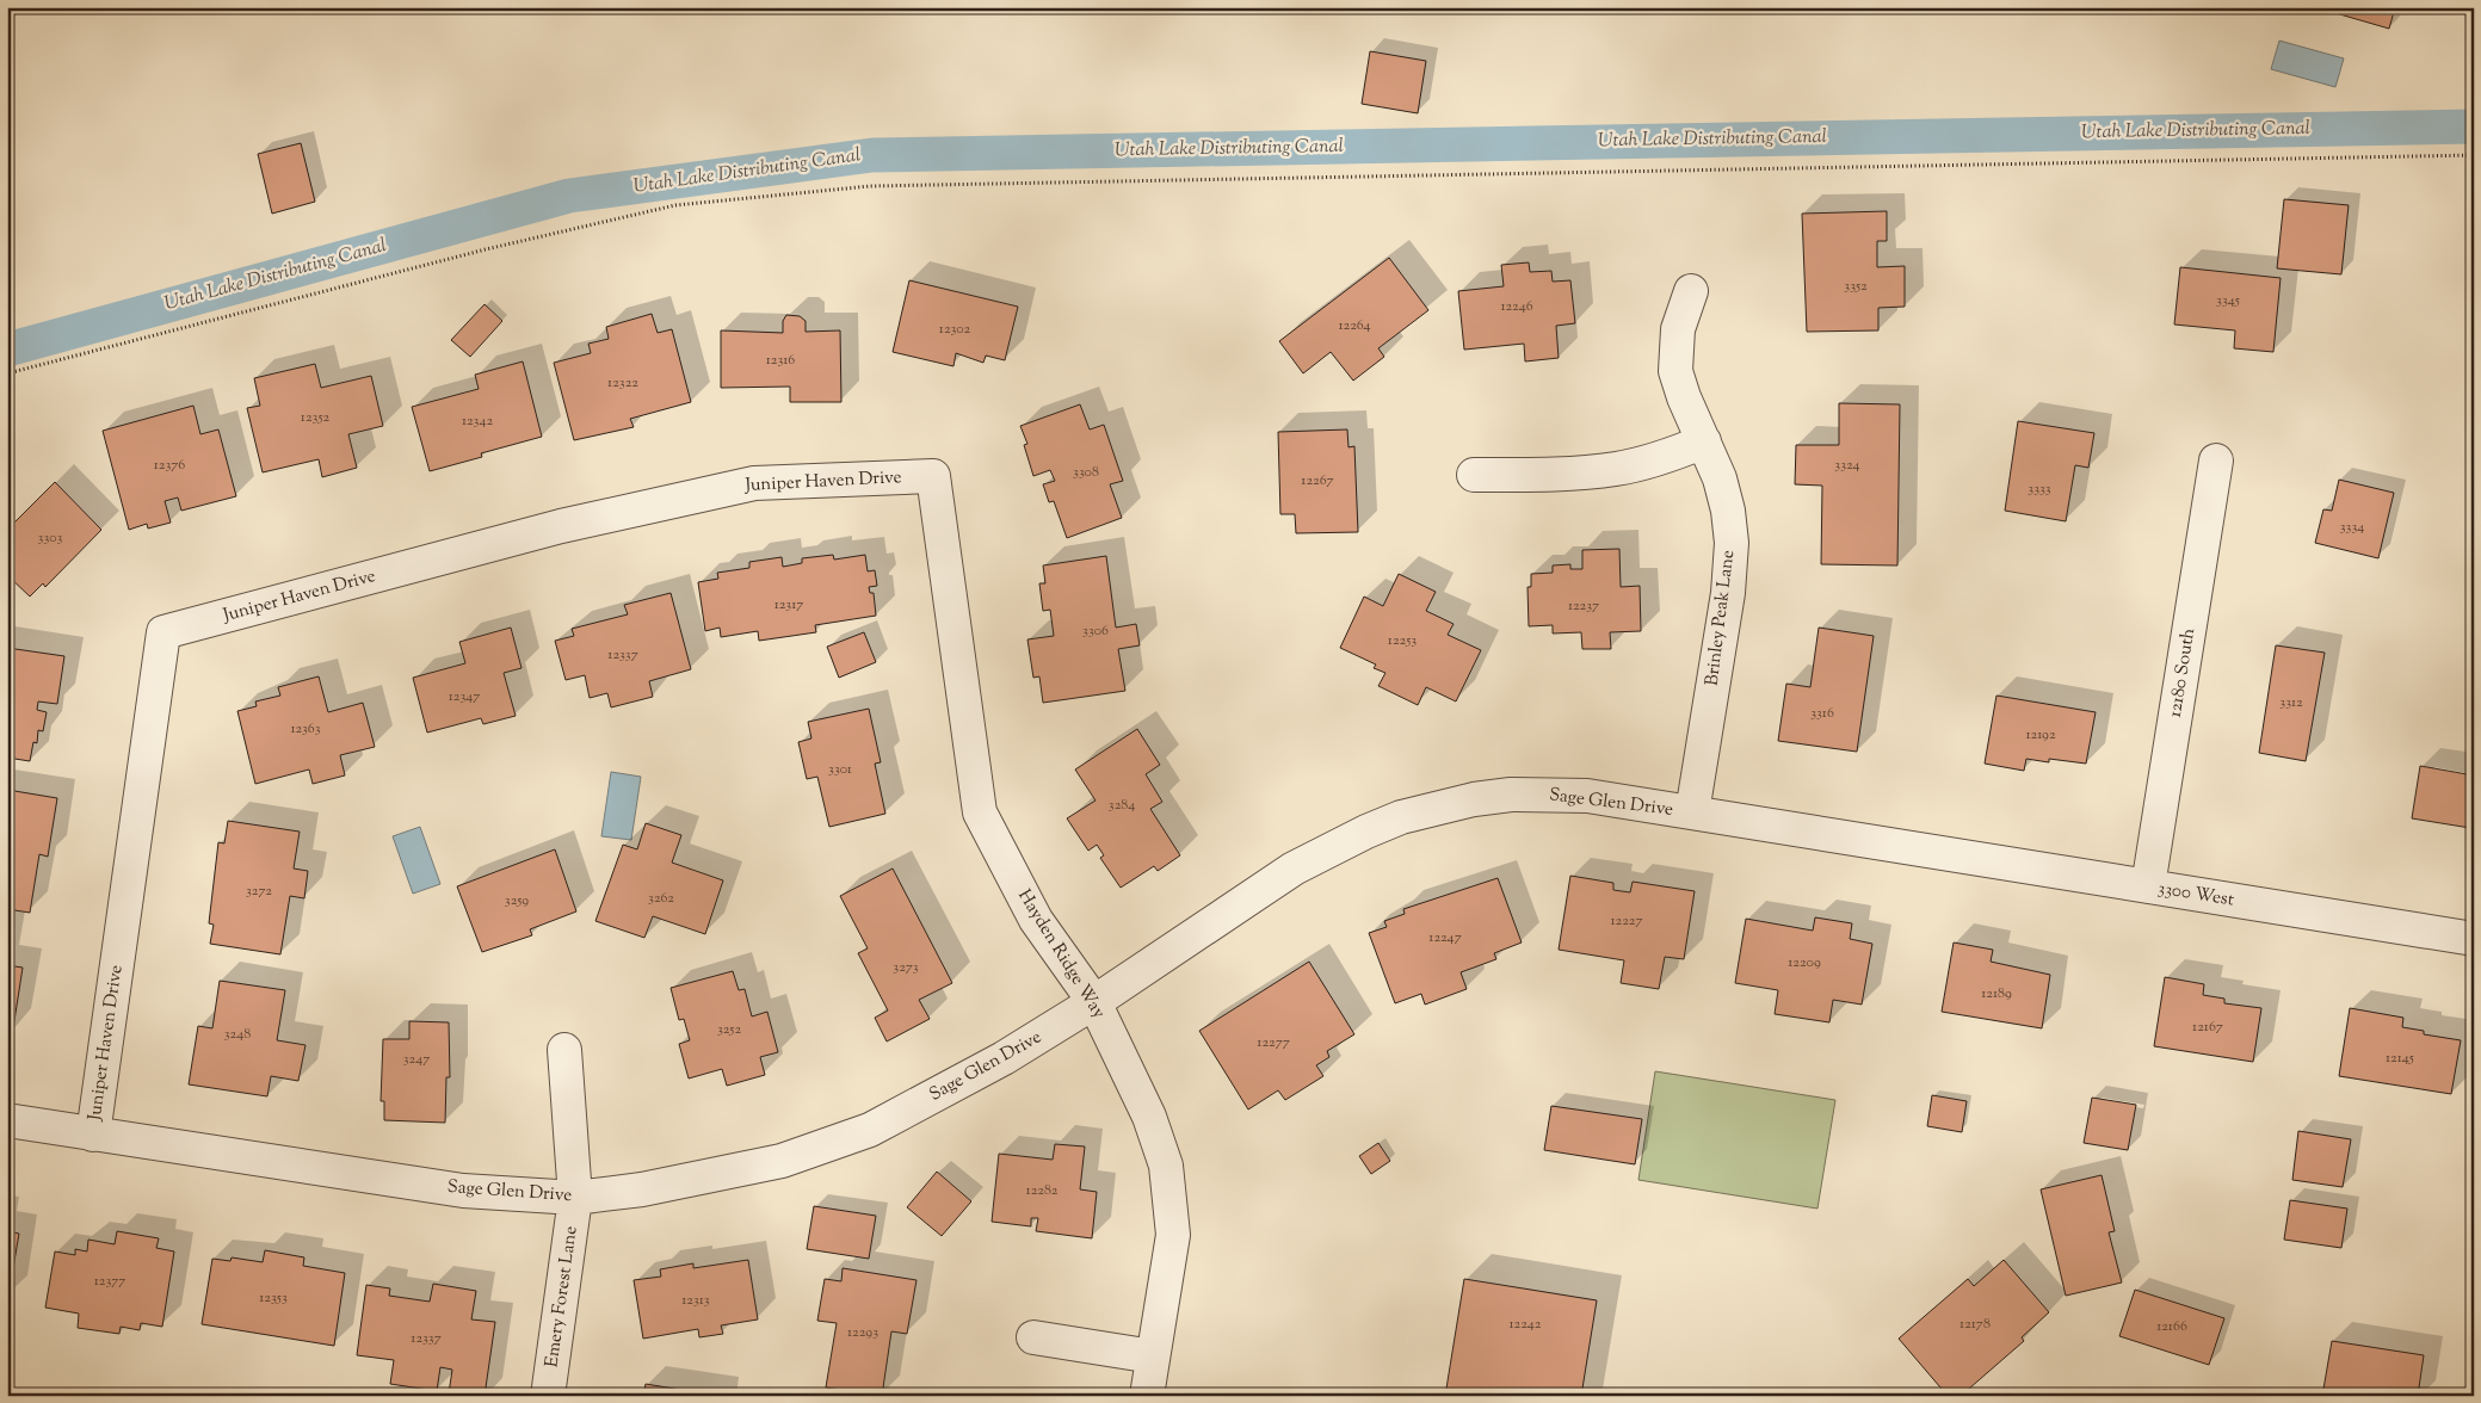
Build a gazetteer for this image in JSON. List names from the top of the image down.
{
  "streets": {
    "street": [
      "Juniper Haven Drive",
      "Brinley Peak Lane",
      "12180 South",
      "Sage Glen Drive",
      "3300 West",
      "Hayden Ridge Way",
      "Emery Forest Lane"
    ]
  },
  "crossings": [
    ["Juniper Haven Drive", "Sage Glen Drive"],
    ["Juniper Haven Drive", "Hayden Ridge Way"],
    ["Brinley Peak Lane", "Sage Glen Drive"],
    ["12180 South", "3300 West"],
    ["Sage Glen Drive", "3300 West"],
    ["Sage Glen Drive", "Hayden Ridge Way"],
    ["Sage Glen Drive", "Emery Forest Lane"]
  ],
  "water": ["Utah Lake Distributing Canal"],
  "house_numbers": [
    "3352",
    "3345",
    "12246",
    "12264",
    "12302",
    "12316",
    "12322",
    "12352",
    "12342",
    "12376",
    "3324",
    "3308",
    "12267",
    "3333",
    "3334",
    "3303",
    "12317",
    "12237",
    "3306",
    "12253",
    "12337",
    "12347",
    "3312",
    "3316",
    "12363",
    "12192",
    "3301",
    "3284",
    "3272",
    "3262",
    "3259",
    "12227",
    "12247",
    "12209",
    "3273",
    "12189",
    "12167",
    "3252",
    "3248",
    "12277",
    "12145",
    "3247",
    "12282",
    "12377",
    "12353",
    "12313",
    "12242",
    "12178",
    "12166",
    "12293",
    "12337"
  ]
}
